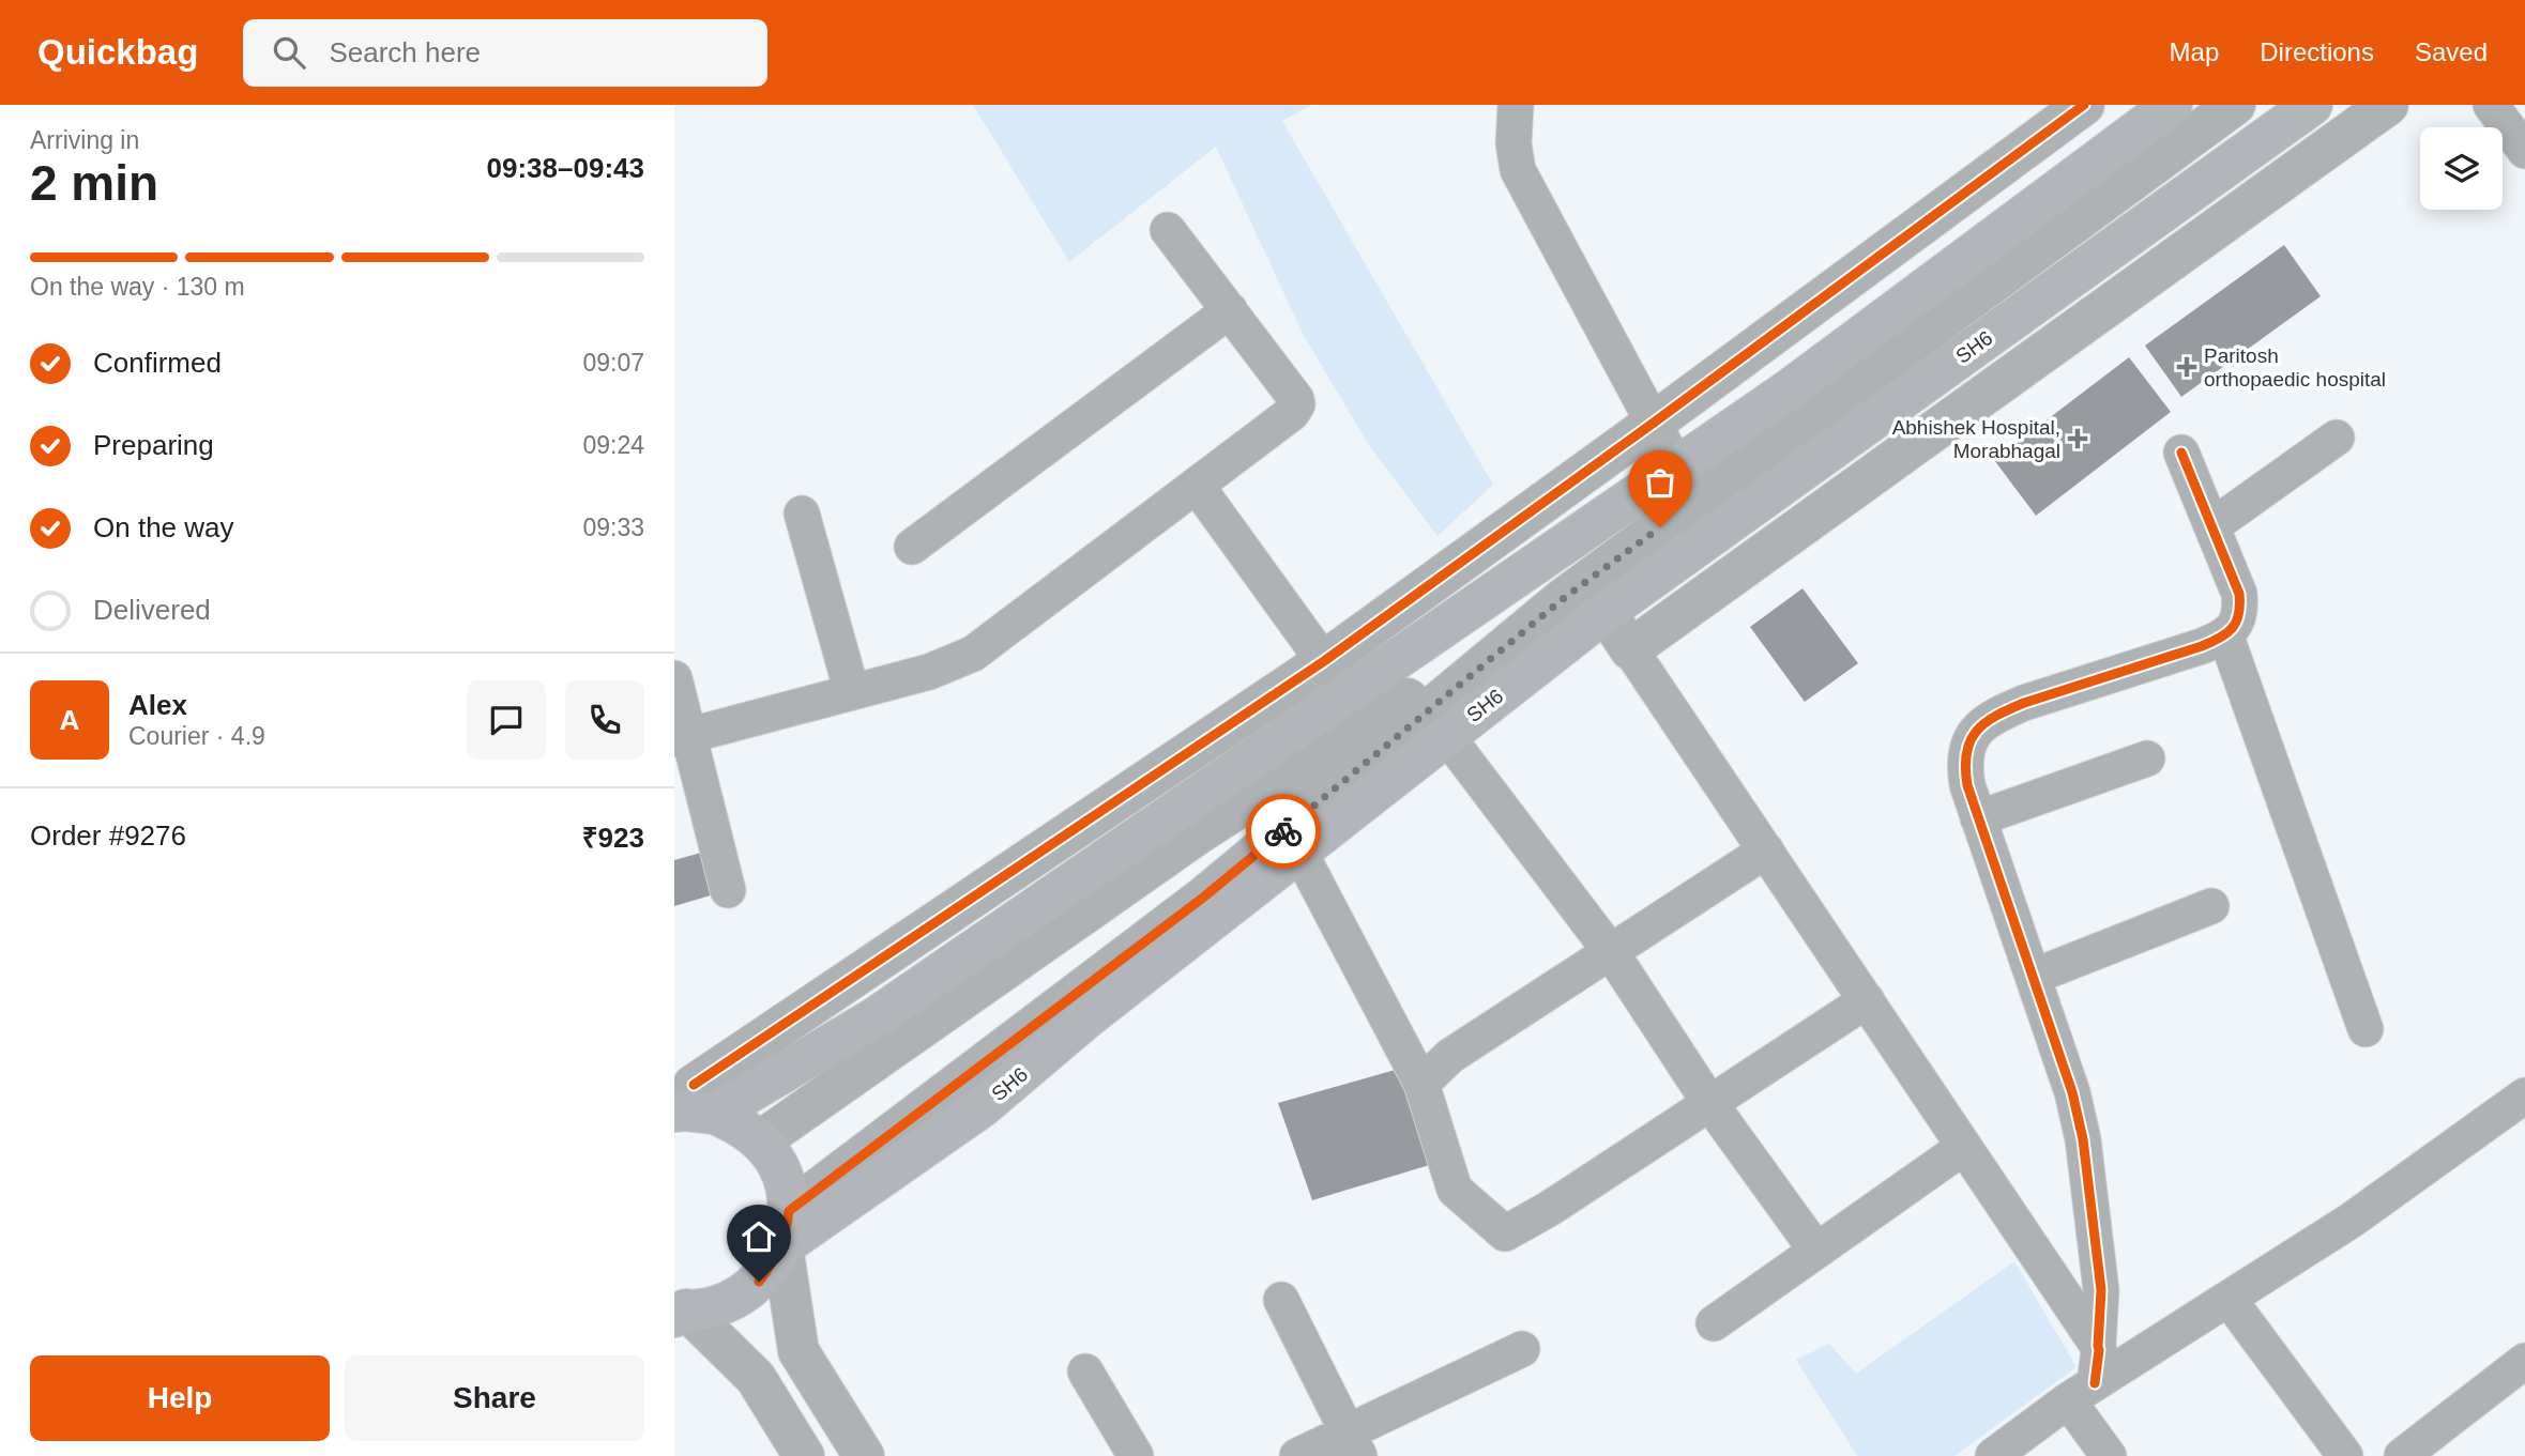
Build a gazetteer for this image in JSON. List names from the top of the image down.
{
  "streets": {
    "main road": ["SH6"]
  },
  "places": {
    "health": ["Paritosh orthopaedic hospital", "Abhishek Hospital, Morabhagal"]
  },
  "page": {
    "header": "Quickbag",
    "search": "Search here",
    "nav": ["Map", "Directions", "Saved"],
    "heading": ["2 min", "Arriving in", "09:38–09:43"],
    "panel": [
      "Alex",
      "Courier · 4.9",
      "Order #9276",
      "₹923"
    ],
    "bar": "On the way · 130 m",
    "list": [
      ["Confirmed", "09:07"],
      ["Preparing", "09:24"],
      ["On the way", "09:33"],
      "Delivered"
    ],
    "round": "A",
    "buttons": ["Help", "Share"]
  }
}
